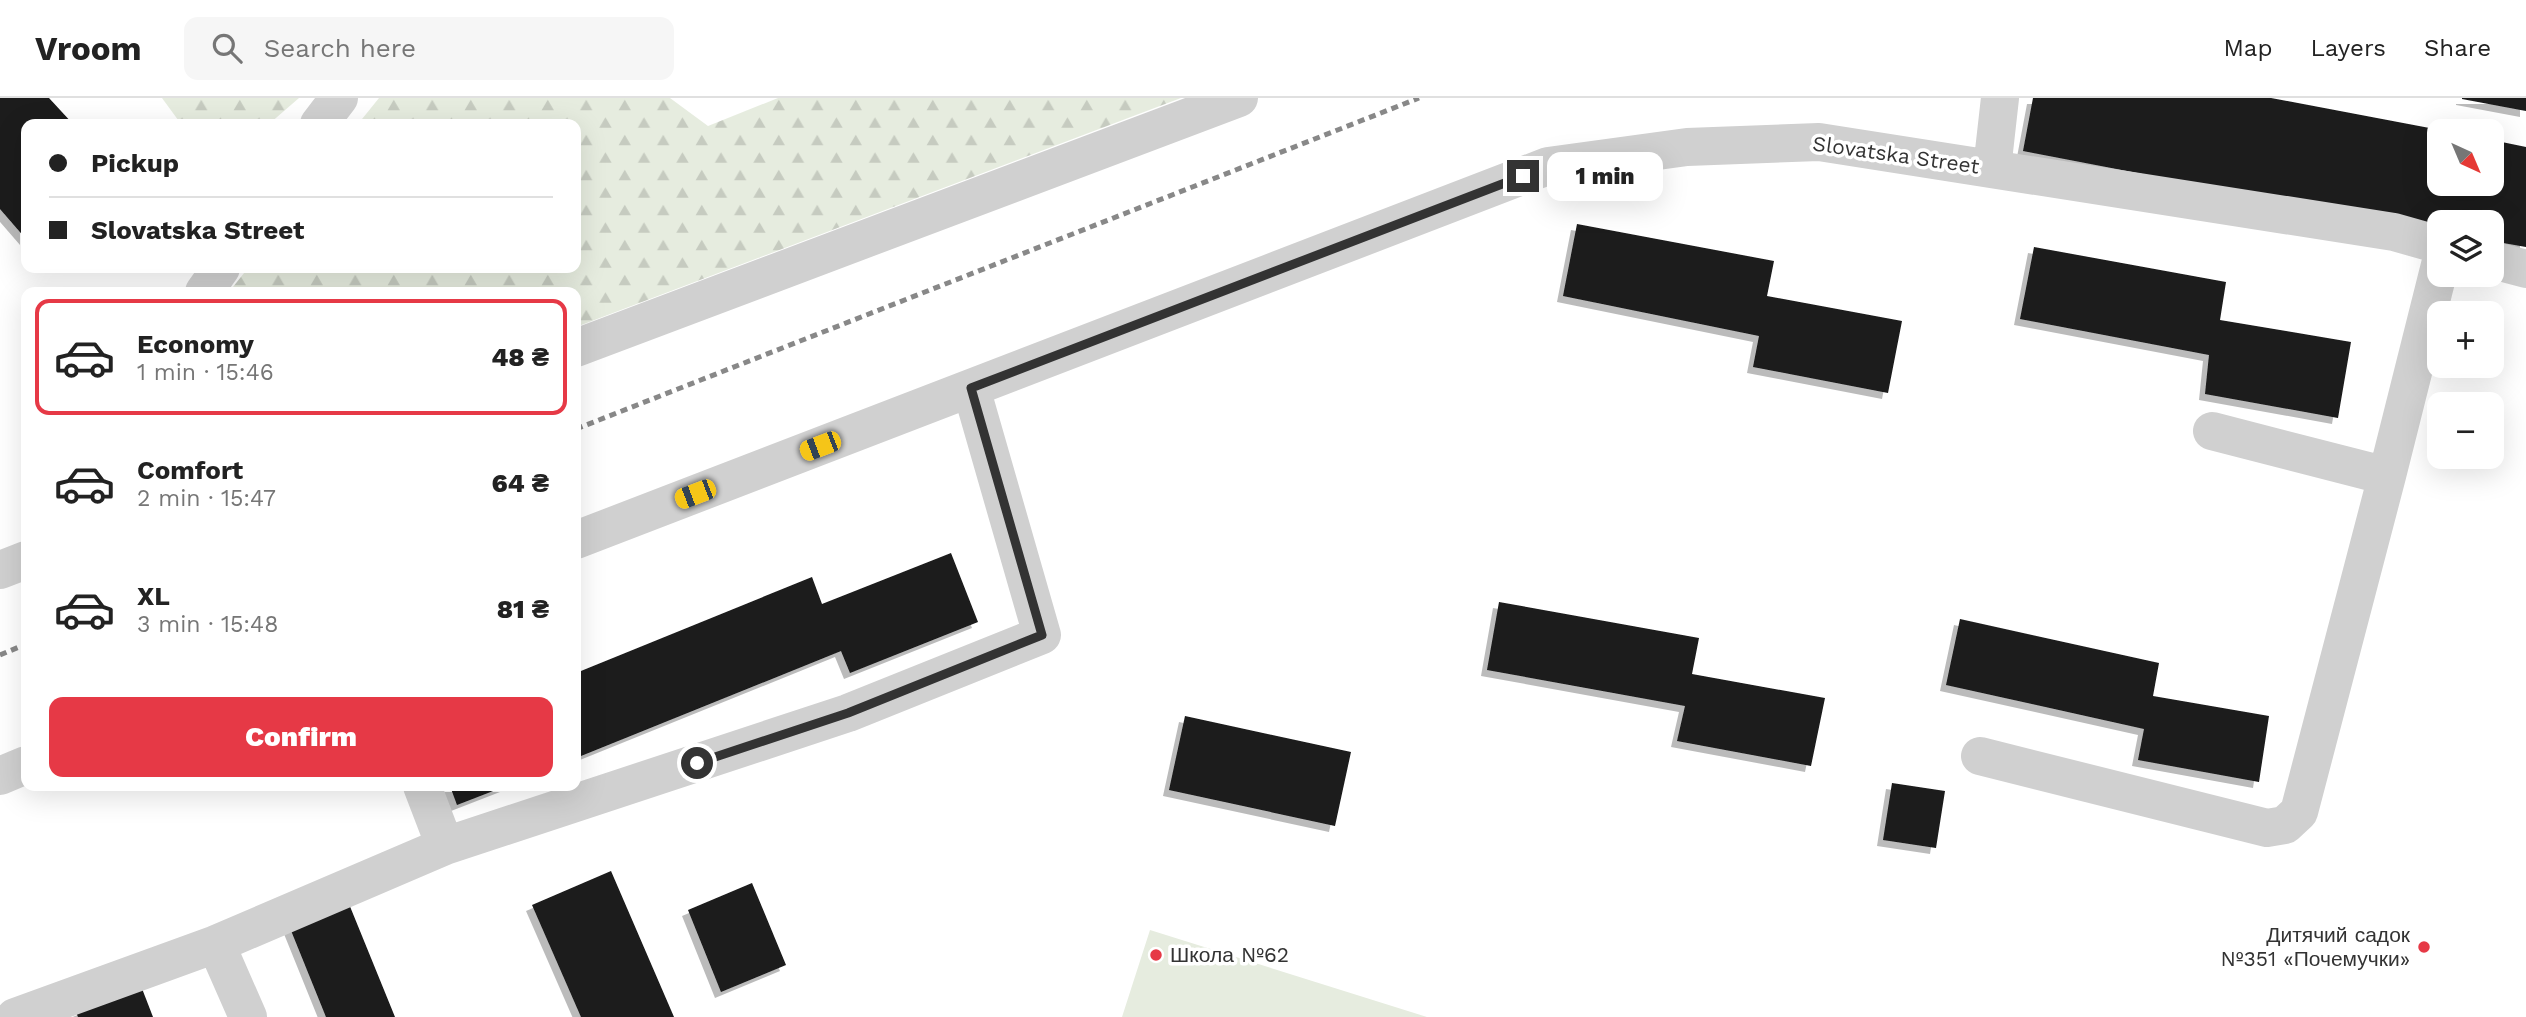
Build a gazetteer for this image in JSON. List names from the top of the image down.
{
  "streets": {
    "street": ["Slovatska Street"]
  },
  "places": ["Дитячий садок №351 «Почемучки»", "Школа №62"],
  "north": "bottom right",
  "page": {
    "header": "Vroom",
    "search": "Search here",
    "nav": ["Map", "Layers", "Share"],
    "map_buttons": ["+", "−"],
    "banner": ["Pickup", "Slovatska Street"],
    "bubble": "1 min",
    "list": [
      {
        "name": "Economy",
        "note": "1 min · 15:46",
        "value": "48 ₴"
      },
      {
        "name": "Comfort",
        "note": "2 min · 15:47",
        "value": "64 ₴"
      },
      {
        "name": "XL",
        "note": "3 min · 15:48",
        "value": "81 ₴"
      }
    ],
    "buttons": "Confirm"
  }
}
